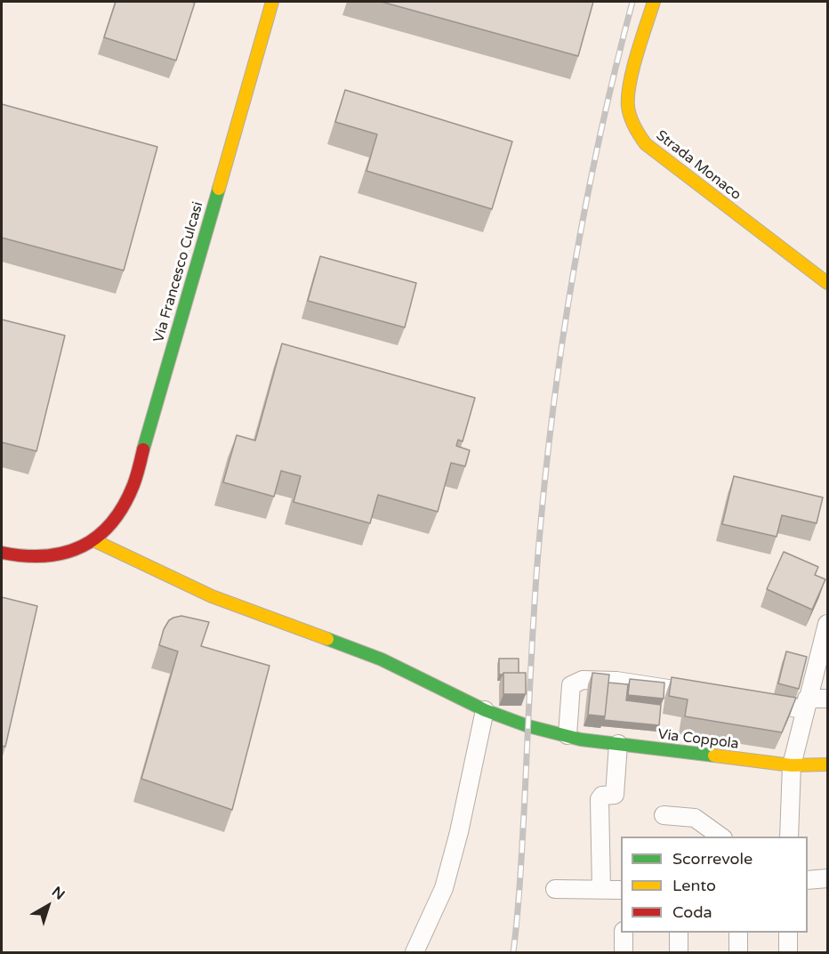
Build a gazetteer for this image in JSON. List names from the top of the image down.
{
  "streets": {
    "street": ["Strada Monaco", "Via Francesco Culcasi", "Via Coppola"]
  },
  "crossings": [
    ["Via Francesco Culcasi", "Via Coppola"]
  ],
  "legend": ["Scorrevole", "Lento", "Coda"],
  "north": "top right"
}
